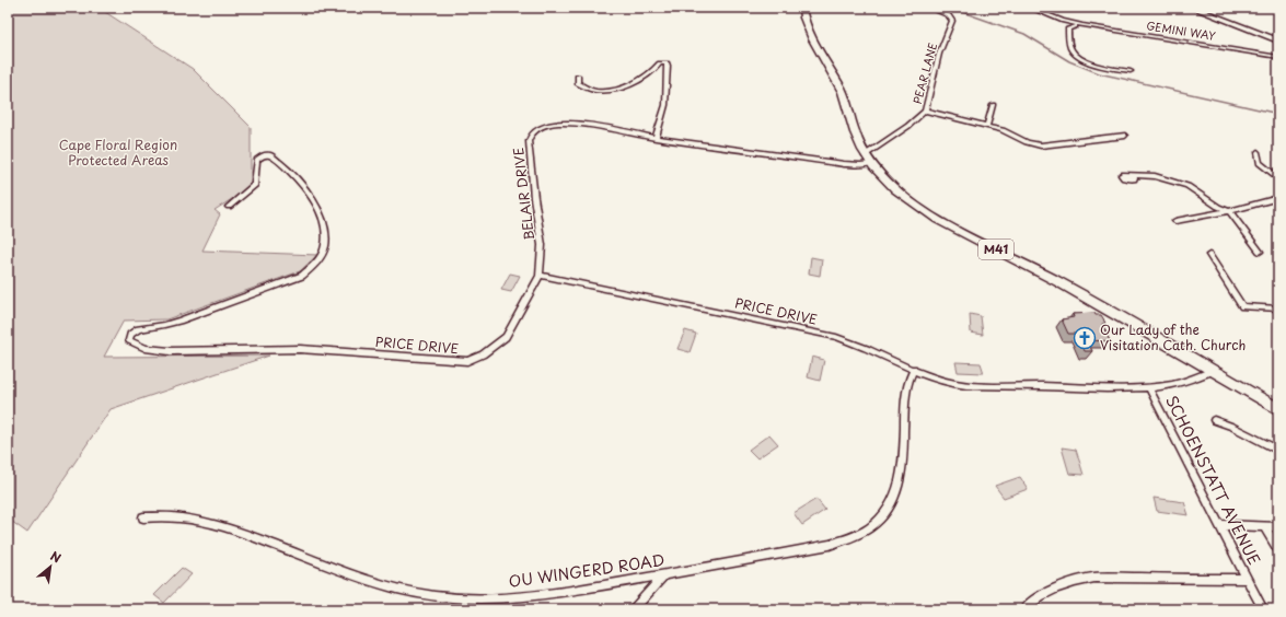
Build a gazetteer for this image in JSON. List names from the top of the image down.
{
  "streets": {
    "main road": ["M41"],
    "street": [
      "GEMINI WAY",
      "PEAR LANE",
      "BELAIR DRIVE",
      "PRICE DRIVE",
      "SCHOENSTATT AVENUE",
      "OU WINGERD ROAD"
    ]
  },
  "crossings": [
    ["PEAR LANE", "BELAIR DRIVE"],
    ["PEAR LANE", "M41"],
    ["BELAIR DRIVE", "M41"],
    ["BELAIR DRIVE", "PRICE DRIVE"],
    ["M41", "PRICE DRIVE"],
    ["PRICE DRIVE", "SCHOENSTATT AVENUE"],
    ["PRICE DRIVE", "OU WINGERD ROAD"]
  ],
  "parks": ["Cape Floral Region Protected Areas"],
  "places": {
    "church": ["Our Lady of the Visitation Cath. Church"]
  },
  "north": "top right"
}
